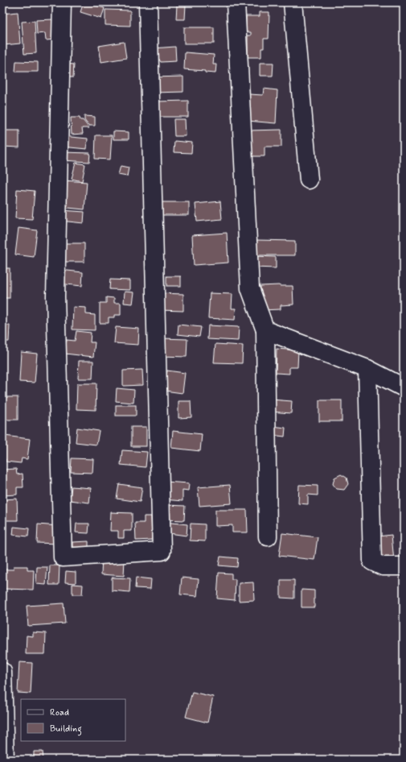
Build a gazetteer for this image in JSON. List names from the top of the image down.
{
  "legend": ["Road", "Building"]
}
